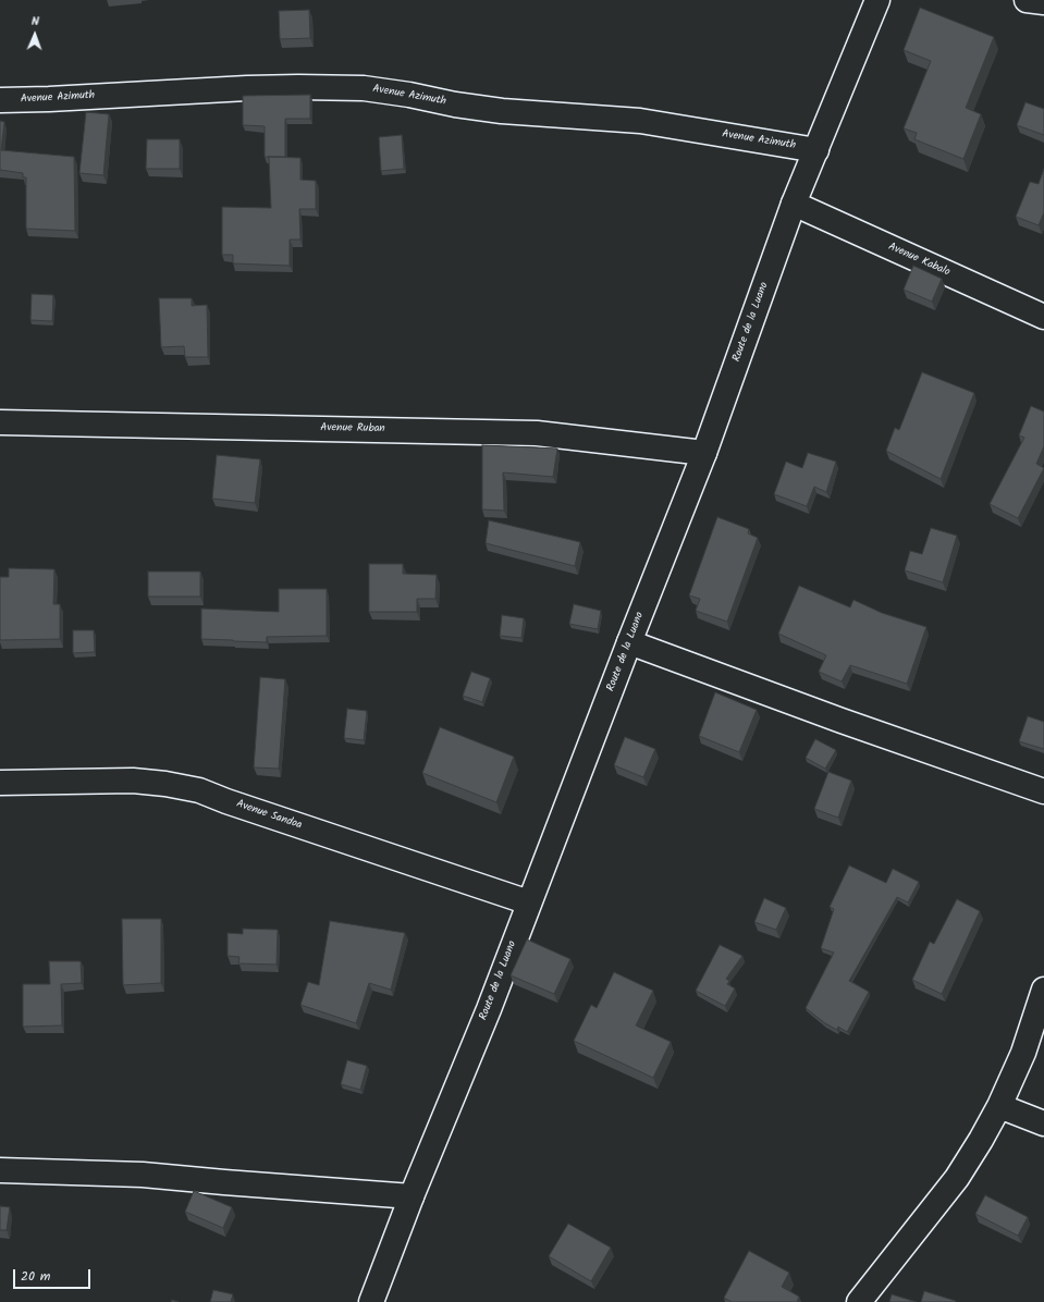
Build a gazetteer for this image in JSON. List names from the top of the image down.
{
  "streets": {
    "street": [
      "Avenue Azimuth",
      "Avenue Kabalo",
      "Route de la Luano",
      "Avenue Ruban",
      "Avenue Sandoa"
    ]
  },
  "crossings": [
    ["Avenue Azimuth", "Route de la Luano"],
    ["Avenue Kabalo", "Route de la Luano"],
    ["Route de la Luano", "Avenue Ruban"],
    ["Route de la Luano", "Avenue Sandoa"]
  ],
  "scale_bar": "20 m",
  "north": "top"
}
